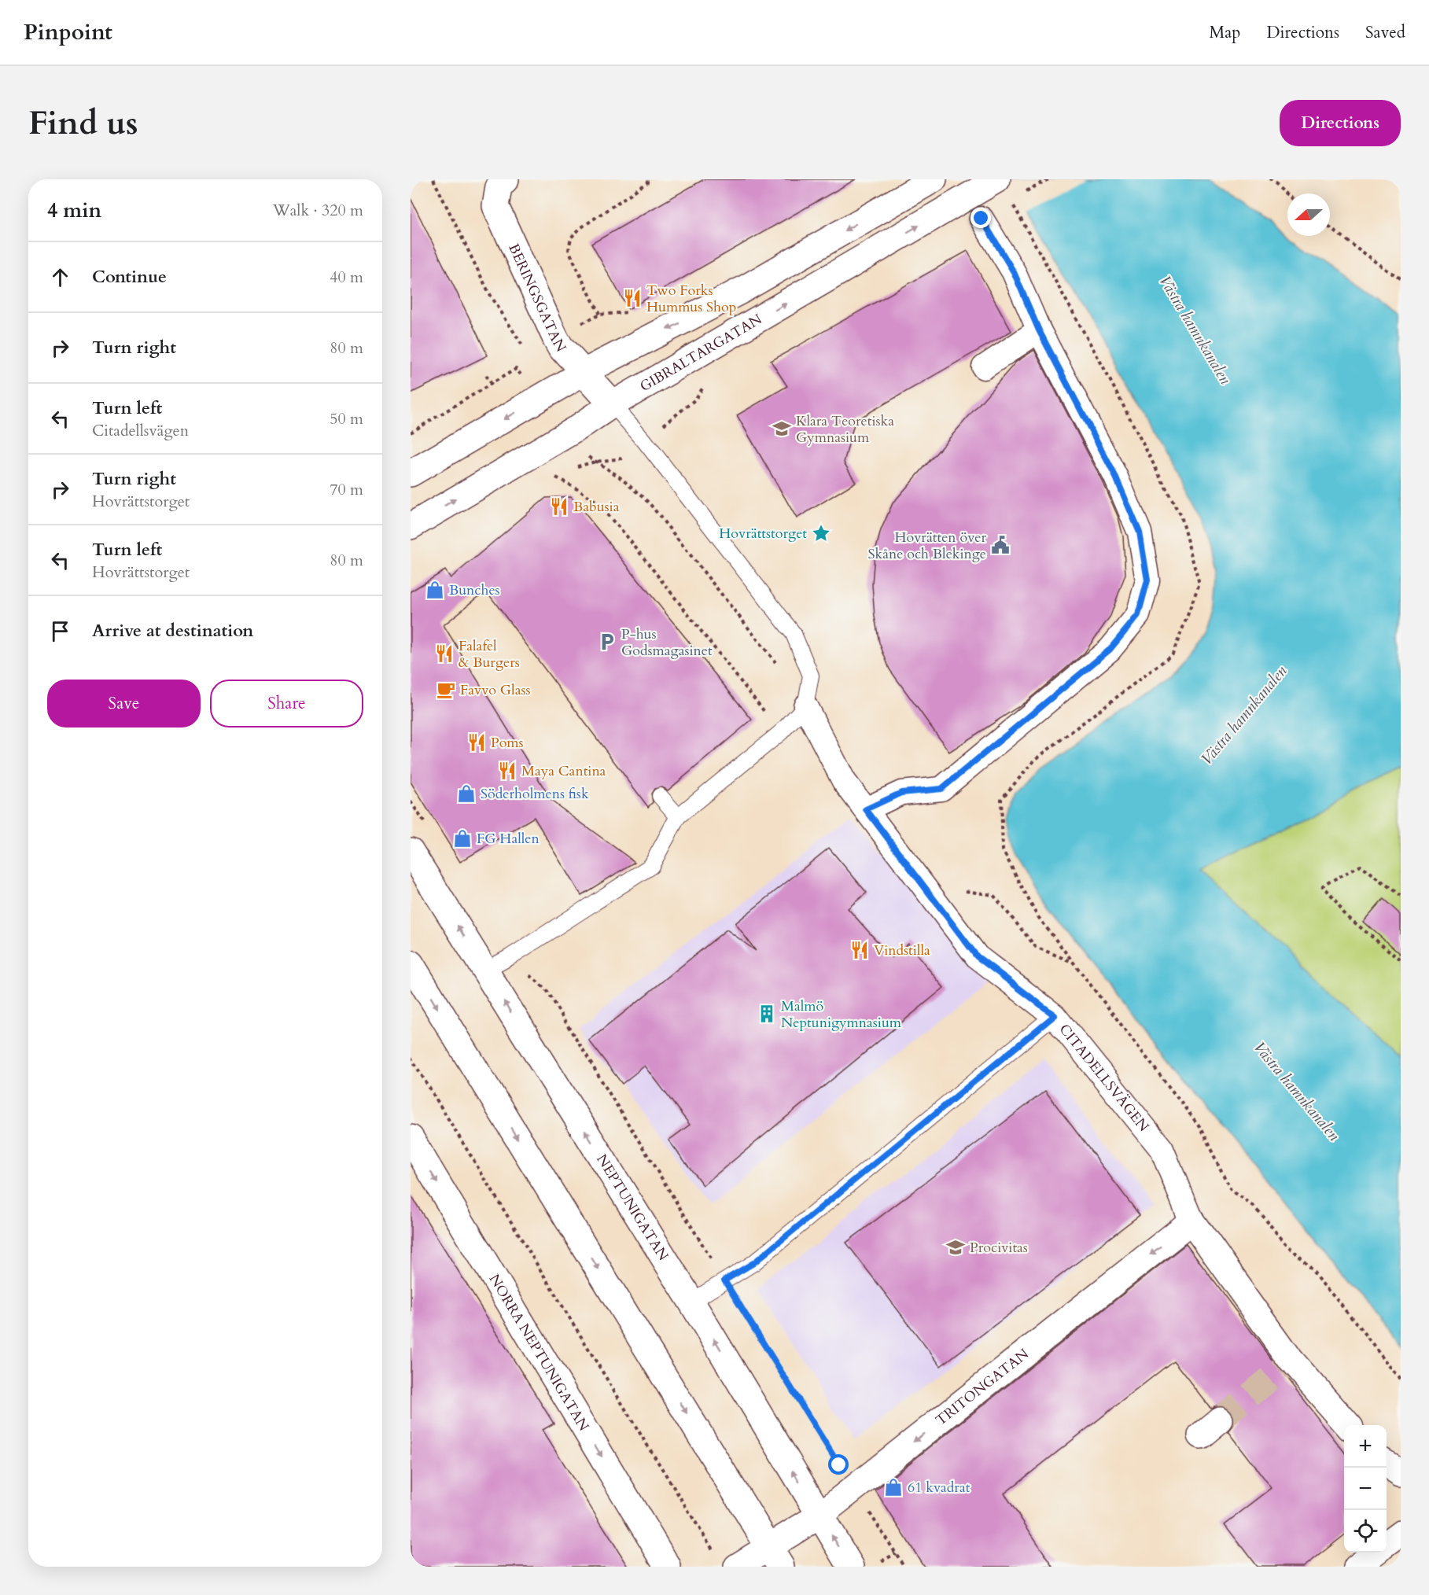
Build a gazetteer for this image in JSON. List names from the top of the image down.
{
  "streets": {
    "street": [
      "BERINGSGATAN",
      "GIBRALTARGATAN",
      "CITADELLSVÄGEN",
      "NEPTUNIGATAN",
      "NORRA NEPTUNIGATAN",
      "TRITONGATAN"
    ]
  },
  "crossings": [
    ["BERINGSGATAN", "GIBRALTARGATAN"],
    ["CITADELLSVÄGEN", "TRITONGATAN"],
    ["NEPTUNIGATAN", "TRITONGATAN"]
  ],
  "one_way": ["TRITONGATAN"],
  "water": ["Västra hamnkanalen"],
  "places": {
    "restaurant": [
      "Two Forks Hummus Shop",
      "Babusia",
      "Falafel & Burgers",
      "Poms",
      "Maya Cantina",
      "Vindstilla"
    ],
    "school or university": ["Klara Teoretiska Gymnasium", "Procivitas"],
    "place": ["Hovrättstorget"],
    "public building": ["Hovrätten över Skåne och Blekinge"],
    "shop": [
      "Bunches",
      "Söderholmens fisk",
      "FG Hallen",
      "61 kvadrat"
    ],
    "parking": ["P-hus Godsmagasinet"],
    "cafe": ["Favvo Glass"],
    "building": ["Malmö Neptunigymnasium"]
  },
  "north": "left",
  "page": {
    "header": "Pinpoint",
    "nav": ["Map", "Directions", "Saved"],
    "buttons": [
      "Directions",
      ["Save", "Share"]
    ],
    "title": "Find us",
    "heading": ["4 min", "Walk · 320 m"],
    "list": [
      ["Continue", "40 m"],
      ["Turn right", "80 m"],
      ["Turn left", "Citadellsvägen", "50 m"],
      ["Turn right", "Hovrättstorget", "70 m"],
      ["Turn left", "Hovrättstorget", "80 m"],
      "Arrive at destination"
    ],
    "map_buttons": ["+", "−"]
  }
}
